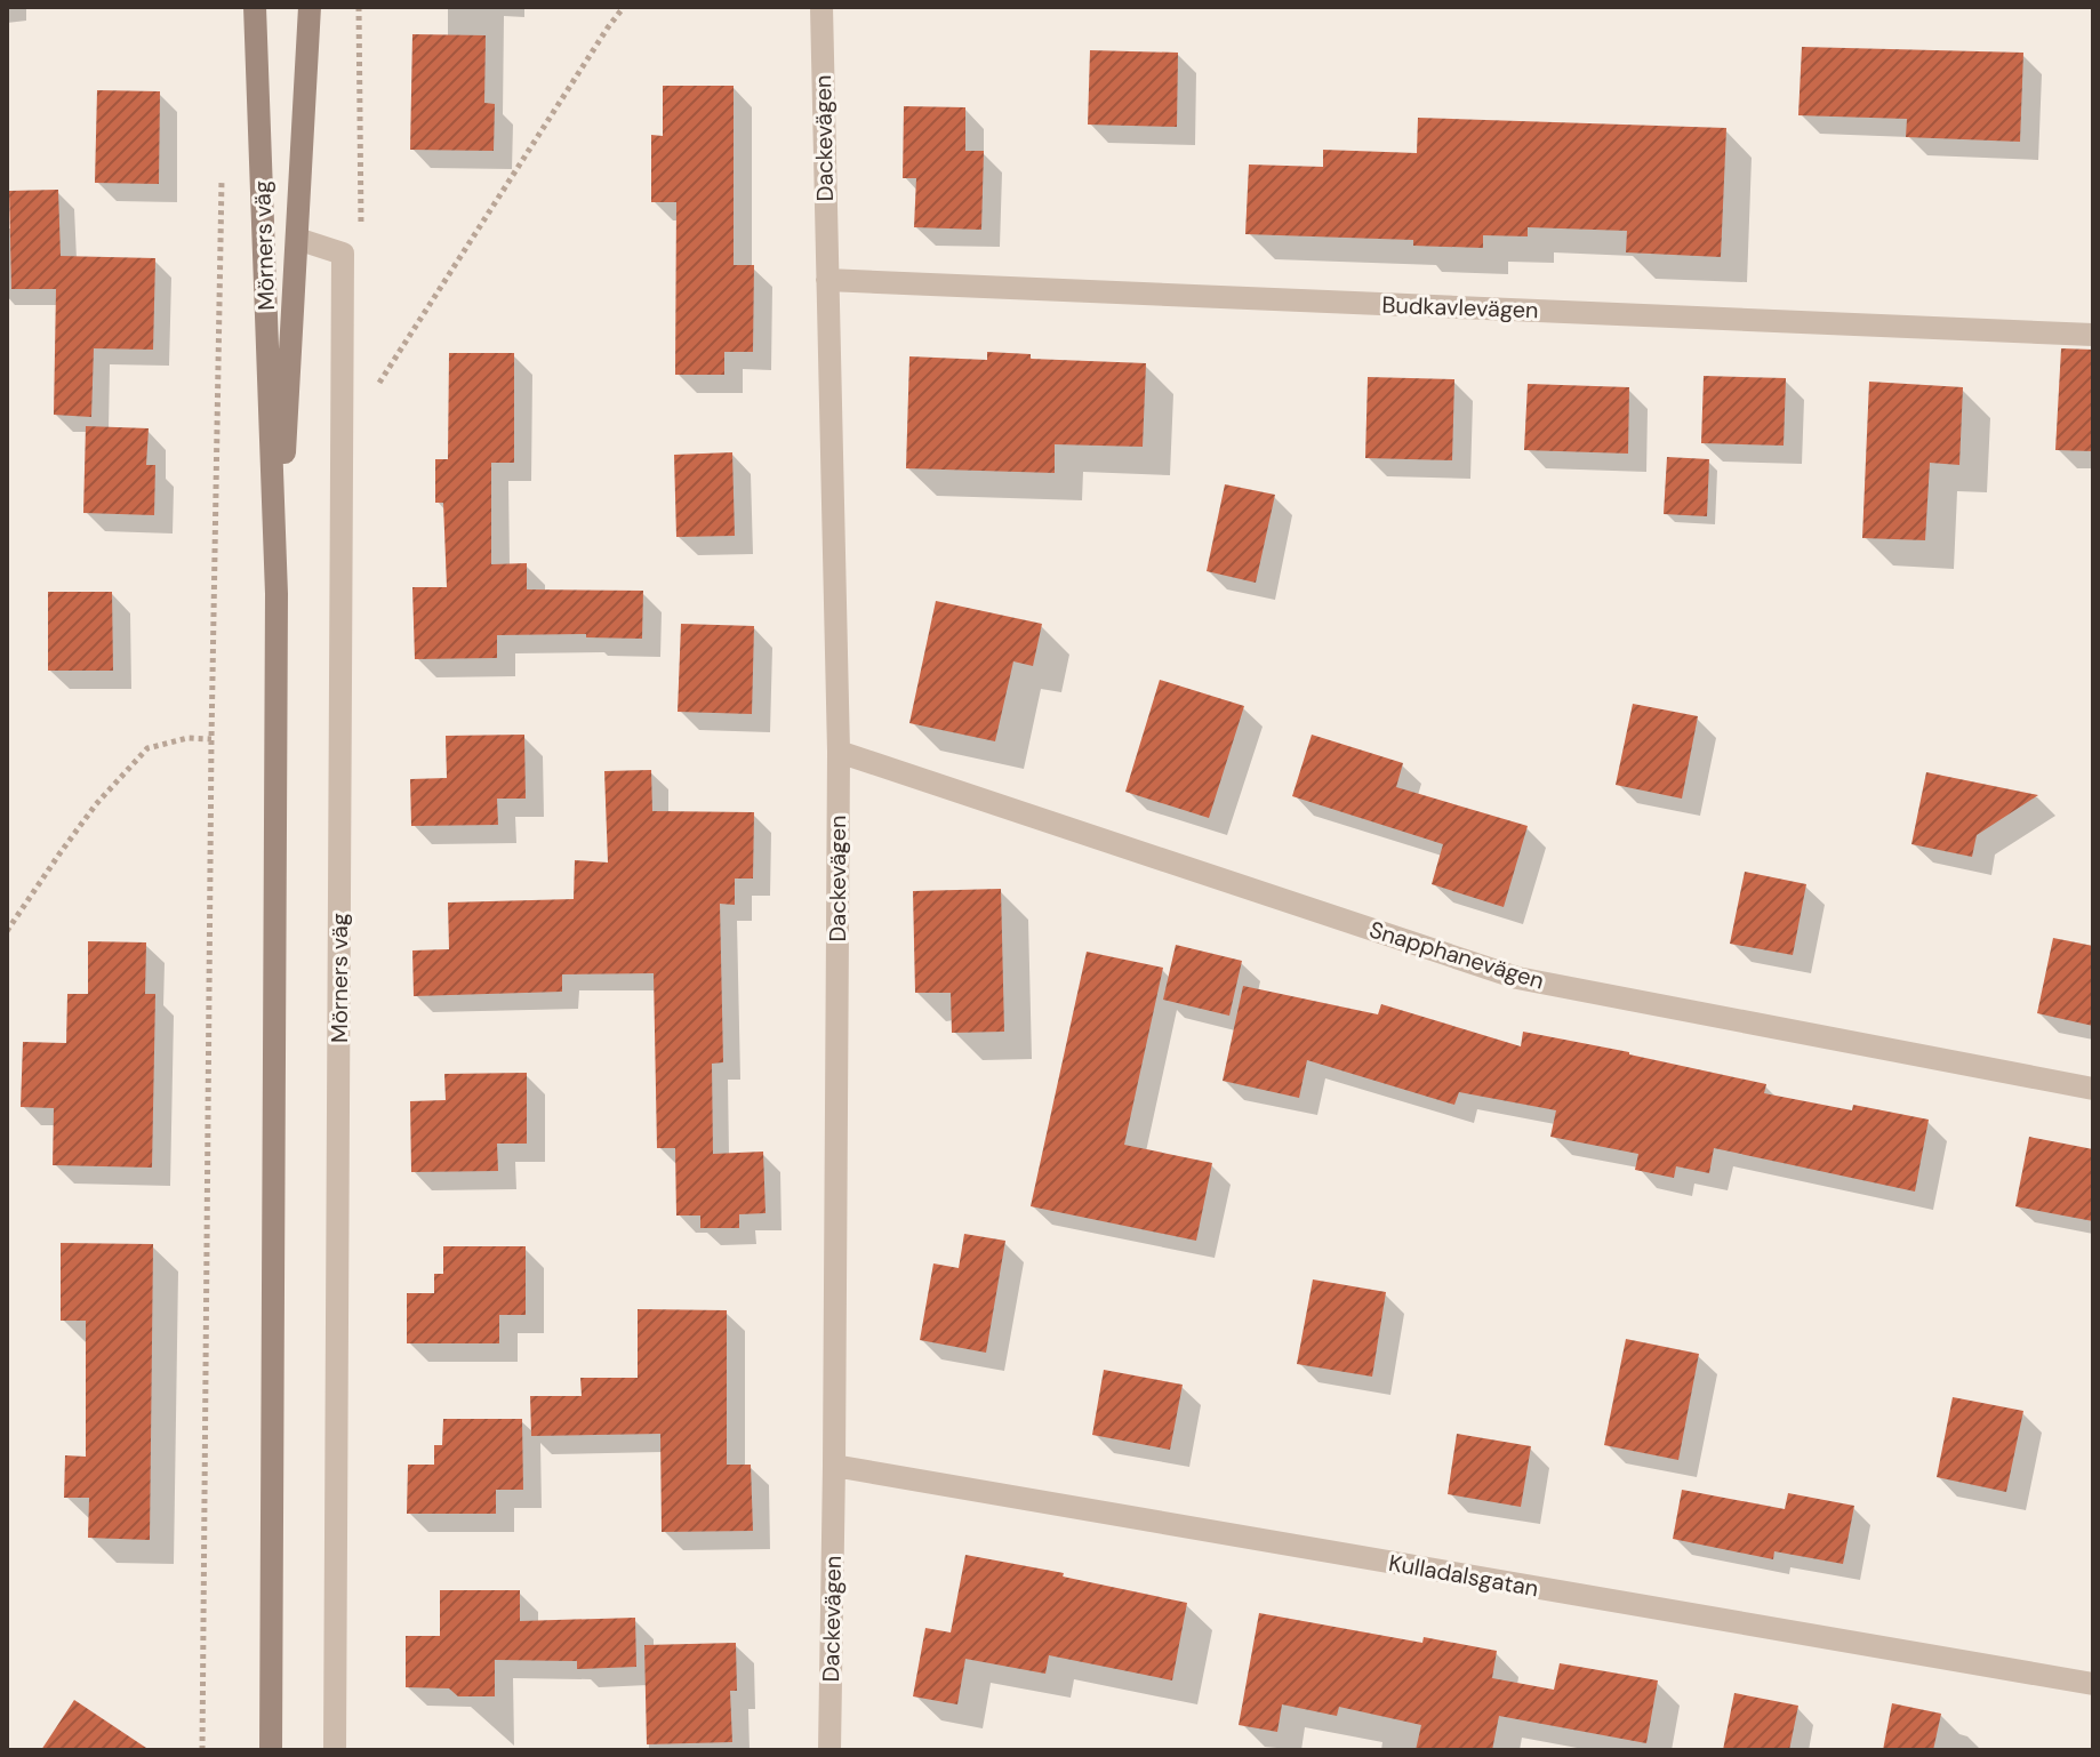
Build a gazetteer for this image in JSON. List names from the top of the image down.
{
  "streets": {
    "main road": ["Mörners väg"],
    "street": [
      "Dackevägen",
      "Budkavlevägen",
      "Snapphanevägen",
      "Kulladalsgatan"
    ]
  },
  "crossings": [
    ["Dackevägen", "Budkavlevägen"],
    ["Dackevägen", "Snapphanevägen"],
    ["Dackevägen", "Kulladalsgatan"]
  ]
}
